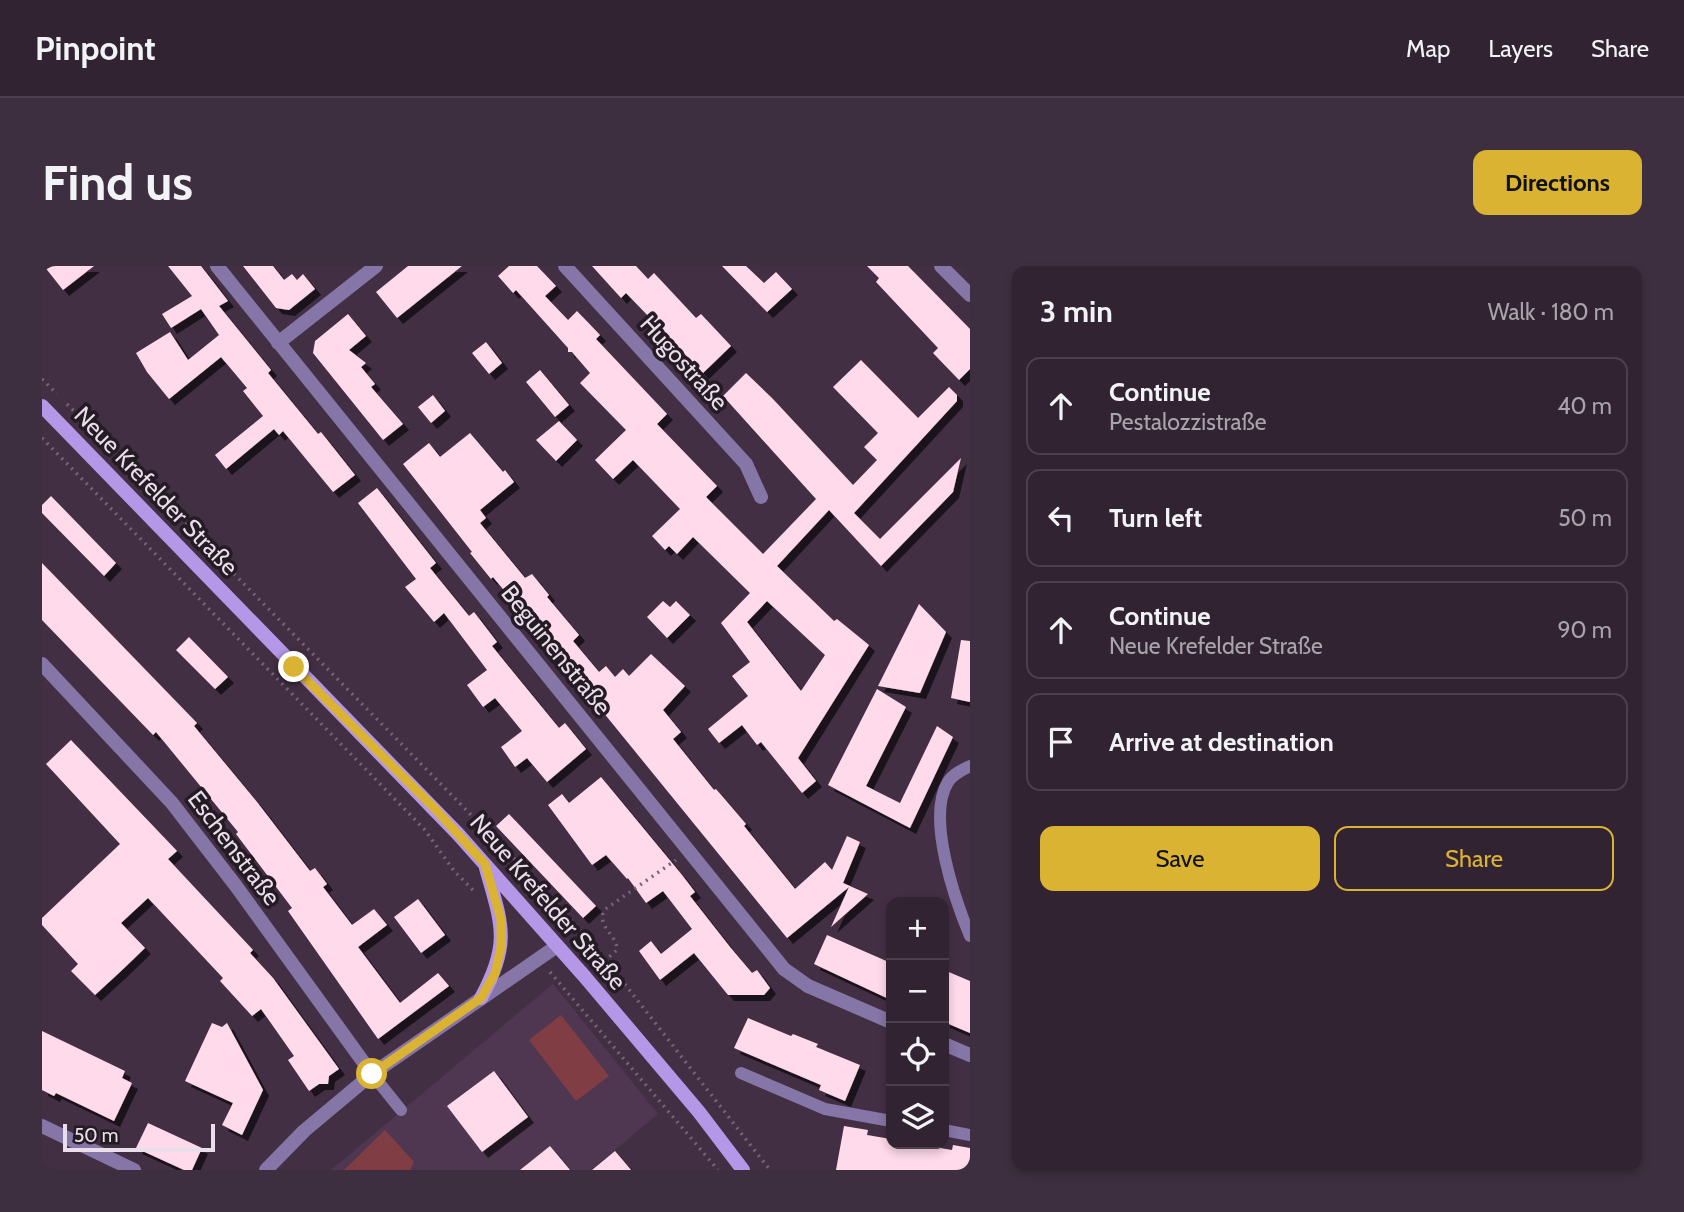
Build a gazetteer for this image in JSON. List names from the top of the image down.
{
  "streets": {
    "main road": ["Neue Krefelder Straße"],
    "street": ["Hugostraße", "Beguinenstraße", "Eschenstraße"]
  },
  "scale_bar": "50 m",
  "page": {
    "header": "Pinpoint",
    "nav": ["Map", "Layers", "Share"],
    "buttons": [
      "Directions",
      ["Save", "Share"]
    ],
    "title": "Find us",
    "heading": ["3 min", "Walk · 180 m"],
    "list": [
      ["Continue", "Pestalozzistraße", "40 m"],
      ["Turn left", "50 m"],
      ["Continue", "Neue Krefelder Straße", "90 m"],
      "Arrive at destination"
    ],
    "map_buttons": ["+", "−"],
    "scale": "50 m"
  }
}
